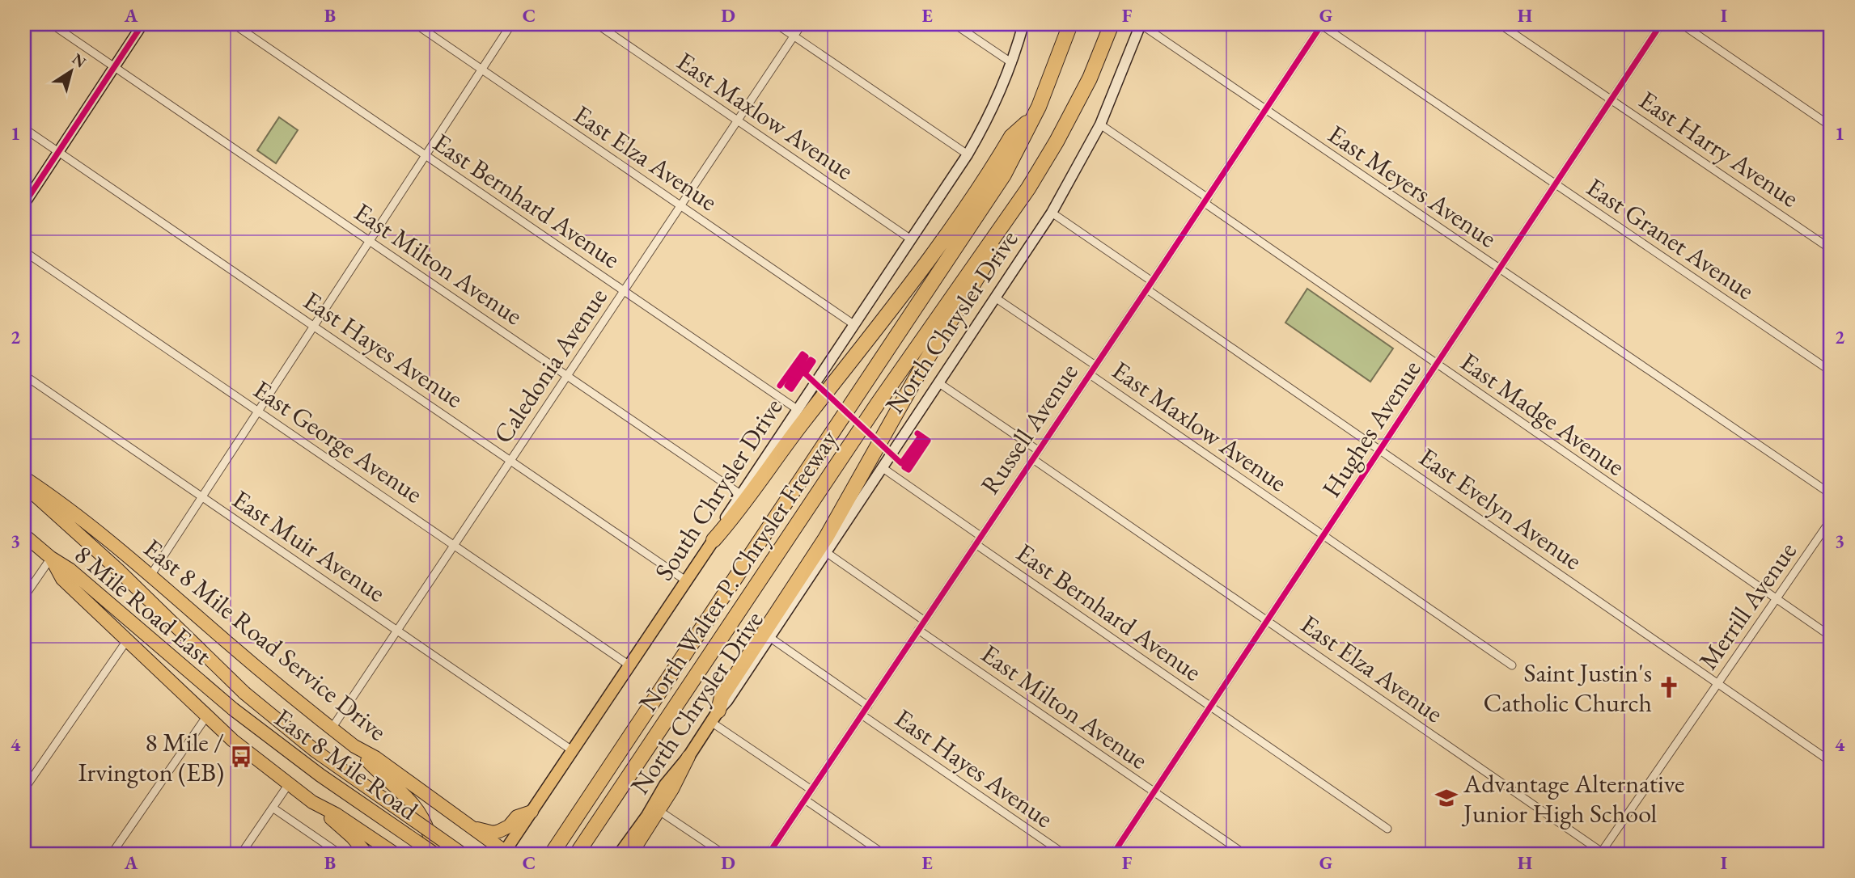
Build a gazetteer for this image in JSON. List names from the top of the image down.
{
  "streets": {
    "highway": [
      "North Walter P. Chrysler Freeway",
      "8 Mile Road East",
      "East 8 Mile Road Service Drive",
      "East 8 Mile Road"
    ],
    "main road": ["North Chrysler Drive", "South Chrysler Drive"],
    "street": [
      "East Maxlow Avenue",
      "East Harry Avenue",
      "East Elza Avenue",
      "East Meyers Avenue",
      "East Bernhard Avenue",
      "East Granet Avenue",
      "East Milton Avenue",
      "East Hayes Avenue",
      "Caledonia Avenue",
      "East Madge Avenue",
      "Russell Avenue",
      "Hughes Avenue",
      "East George Avenue",
      "East Evelyn Avenue",
      "East Muir Avenue",
      "Merrill Avenue"
    ]
  },
  "crossings": [
    ["East Maxlow Avenue", "North Chrysler Drive"],
    ["East Maxlow Avenue", "Caledonia Avenue"],
    ["East Maxlow Avenue", "Russell Avenue"],
    ["East Maxlow Avenue", "Hughes Avenue"],
    ["East Maxlow Avenue", "South Chrysler Drive"],
    ["East Harry Avenue", "Hughes Avenue"],
    ["East Elza Avenue", "Caledonia Avenue"],
    ["East Elza Avenue", "Russell Avenue"],
    ["East Elza Avenue", "Hughes Avenue"],
    ["East Elza Avenue", "South Chrysler Drive"],
    ["East Elza Avenue", "Merrill Avenue"],
    ["East Meyers Avenue", "North Chrysler Drive"],
    ["East Meyers Avenue", "Russell Avenue"],
    ["East Meyers Avenue", "Hughes Avenue"],
    ["East Bernhard Avenue", "Caledonia Avenue"],
    ["East Bernhard Avenue", "Russell Avenue"],
    ["East Bernhard Avenue", "Hughes Avenue"],
    ["East Bernhard Avenue", "South Chrysler Drive"],
    ["East Granet Avenue", "Russell Avenue"],
    ["East Granet Avenue", "Hughes Avenue"],
    ["East Milton Avenue", "Caledonia Avenue"],
    ["East Milton Avenue", "Russell Avenue"],
    ["East Milton Avenue", "Hughes Avenue"],
    ["East Milton Avenue", "South Chrysler Drive"],
    ["North Chrysler Drive", "East Hayes Avenue"],
    ["North Chrysler Drive", "East Madge Avenue"],
    ["East Hayes Avenue", "Caledonia Avenue"],
    ["East Hayes Avenue", "Russell Avenue"],
    ["East Hayes Avenue", "South Chrysler Drive"],
    ["Caledonia Avenue", "East George Avenue"],
    ["Caledonia Avenue", "East Muir Avenue"],
    ["Caledonia Avenue", "East 8 Mile Road Service Drive"],
    ["East Madge Avenue", "Russell Avenue"],
    ["East Madge Avenue", "Hughes Avenue"],
    ["East Madge Avenue", "Merrill Avenue"],
    ["Russell Avenue", "East Evelyn Avenue"],
    ["Hughes Avenue", "East Evelyn Avenue"],
    ["East George Avenue", "South Chrysler Drive"],
    ["South Chrysler Drive", "East Muir Avenue"],
    ["South Chrysler Drive", "East 8 Mile Road Service Drive"],
    ["East Evelyn Avenue", "Merrill Avenue"],
    ["8 Mile Road East", "East 8 Mile Road"]
  ],
  "places": {
    "church": ["Saint Justin's Catholic Church"],
    "bus stop": ["8 Mile / Irvington (EB)"],
    "school or university": ["Advantage Alternative Junior High School"]
  },
  "north": "top right",
  "grid": {
    "columns": [
      "A",
      "B",
      "C",
      "D",
      "E",
      "F",
      "G",
      "H",
      "I"
    ],
    "rows": [
      "1",
      "2",
      "3",
      "4"
    ]
  }
}
